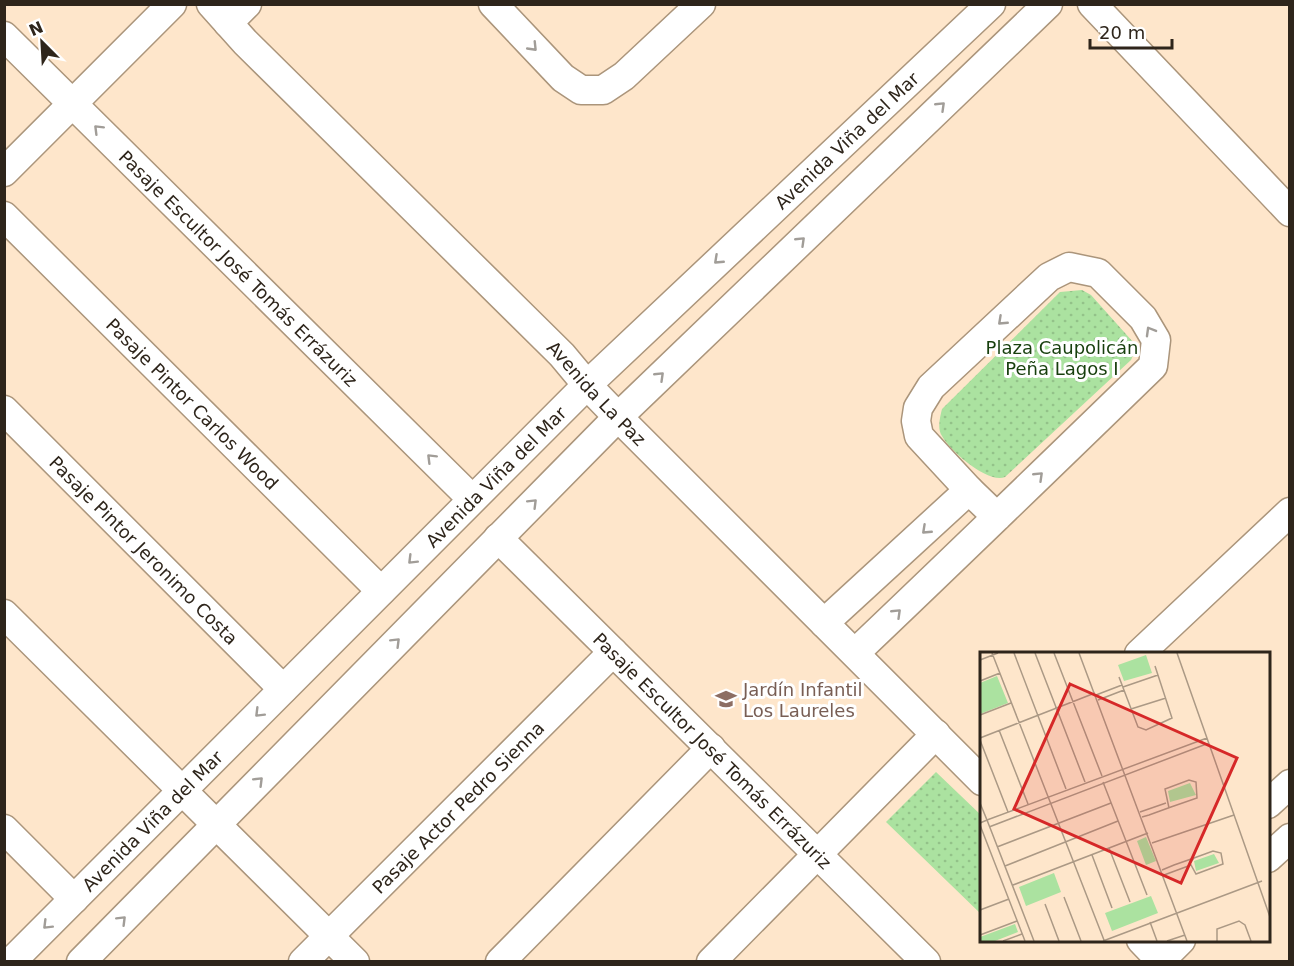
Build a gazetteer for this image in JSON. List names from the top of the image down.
{
  "streets": {
    "street": [
      "Avenida Viña del Mar",
      "Pasaje Escultor José Tomás Errázuriz",
      "Avenida La Paz",
      "Pasaje Pintor Carlos Wood",
      "Pasaje Pintor Jeronimo Costa",
      "Pasaje Actor Pedro Sienna"
    ]
  },
  "crossings": [
    ["Avenida Viña del Mar", "Pasaje Escultor José Tomás Errázuriz"],
    ["Avenida Viña del Mar", "Avenida La Paz"],
    ["Avenida Viña del Mar", "Pasaje Pintor Carlos Wood"],
    ["Avenida Viña del Mar", "Pasaje Pintor Jeronimo Costa"],
    ["Pasaje Escultor José Tomás Errázuriz", "Pasaje Actor Pedro Sienna"]
  ],
  "one_way": ["Pasaje Escultor José Tomás Errázuriz"],
  "parks": ["Plaza Caupolicán Peña Lagos I"],
  "places": {
    "school or university": ["Jardín Infantil Los Laureles"]
  },
  "scale_bar": "20 m",
  "north": "top left"
}
